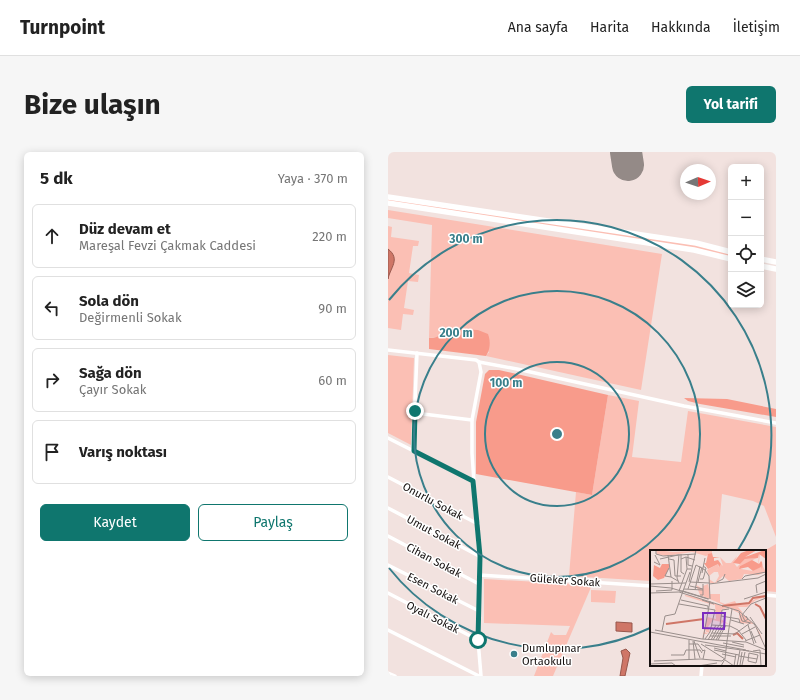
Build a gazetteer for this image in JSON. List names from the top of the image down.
{
  "streets": {
    "street": [
      "Onurlu Sokak",
      "Umut Sokak",
      "Cihan Sokak",
      "Güleker Sokak",
      "Esen Sokak",
      "Oyalı Sokak"
    ]
  },
  "places": ["Dumlupınar Ortaokulu"],
  "north": "right",
  "page": {
    "header": "Turnpoint",
    "nav": [
      "Ana sayfa",
      "Harita",
      "Hakkında",
      "İletişim"
    ],
    "buttons": [
      "Yol tarifi",
      ["Kaydet", "Paylaş"]
    ],
    "title": "Bize ulaşın",
    "heading": ["5 dk", "Yaya · 370 m"],
    "map_buttons": ["+", "−"],
    "list": [
      ["Düz devam et", "Mareşal Fevzi Çakmak Caddesi", "220 m"],
      ["Sola dön", "Değirmenli Sokak", "90 m"],
      ["Sağa dön", "Çayır Sokak", "60 m"],
      "Varış noktası"
    ]
  },
  "rings": ["300 m", "200 m", "100 m"]
}
